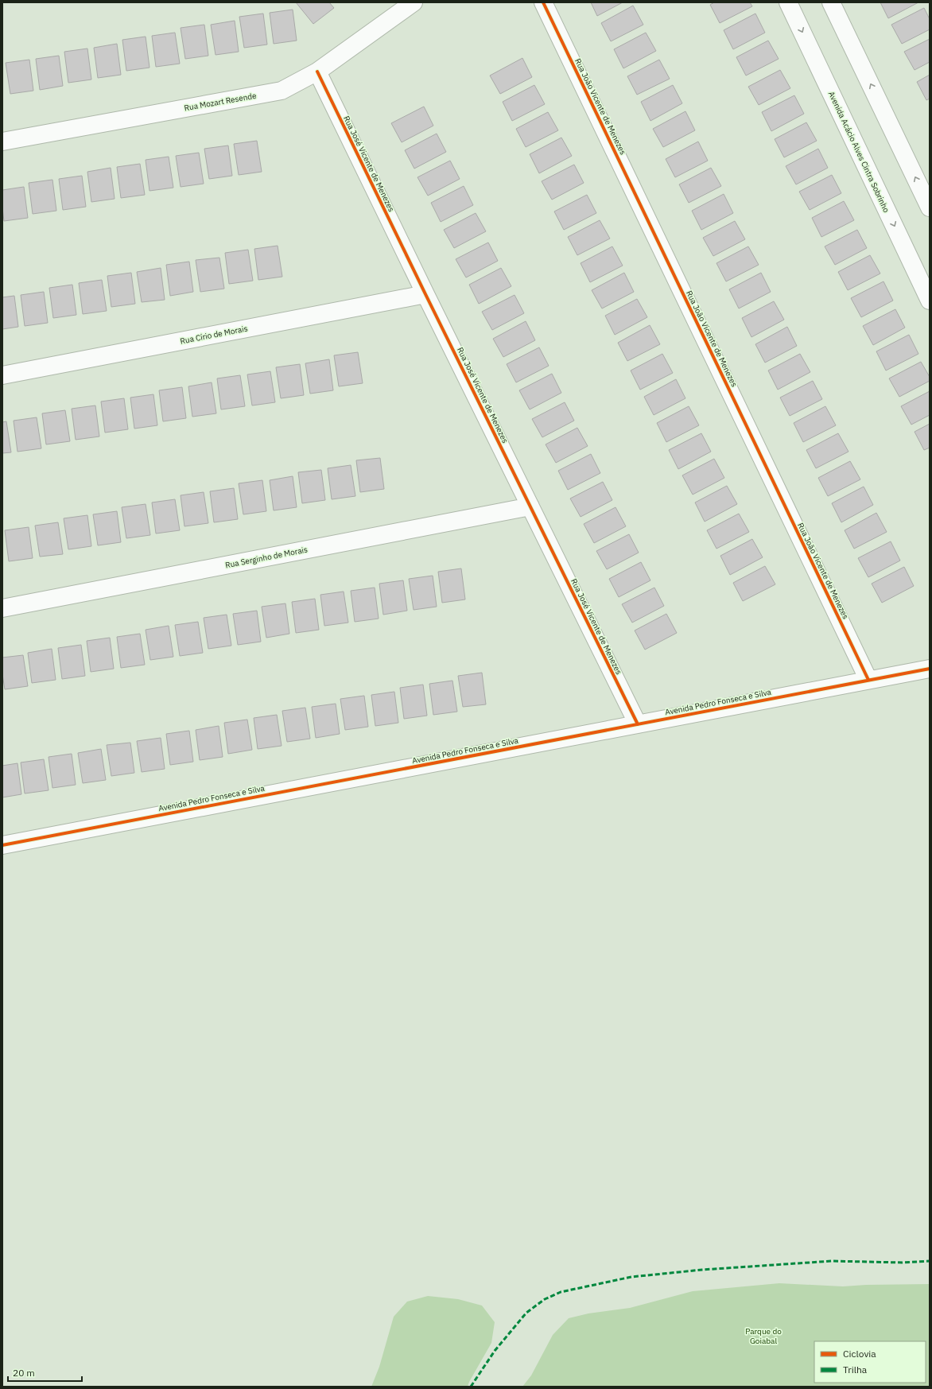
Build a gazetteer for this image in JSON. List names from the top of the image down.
{
  "streets": {
    "street": [
      "Rua Mozart Resende",
      "Rua João Vicente de Menezes",
      "Avenida Acácio Alves Cintra Sobrinho",
      "Rua José Vicente de Menezes",
      "Rua Círio de Morais",
      "Rua Serginho de Morais",
      "Avenida Pedro Fonseca e Silva"
    ]
  },
  "crossings": [
    ["Rua Mozart Resende", "Rua José Vicente de Menezes"],
    ["Rua João Vicente de Menezes", "Avenida Pedro Fonseca e Silva"],
    ["Rua José Vicente de Menezes", "Rua Círio de Morais"],
    ["Rua José Vicente de Menezes", "Rua Serginho de Morais"],
    ["Rua José Vicente de Menezes", "Avenida Pedro Fonseca e Silva"]
  ],
  "parks": ["Parque do Goiabal"],
  "legend": ["Ciclovia", "Trilha"],
  "scale_bar": "20 m"
}
